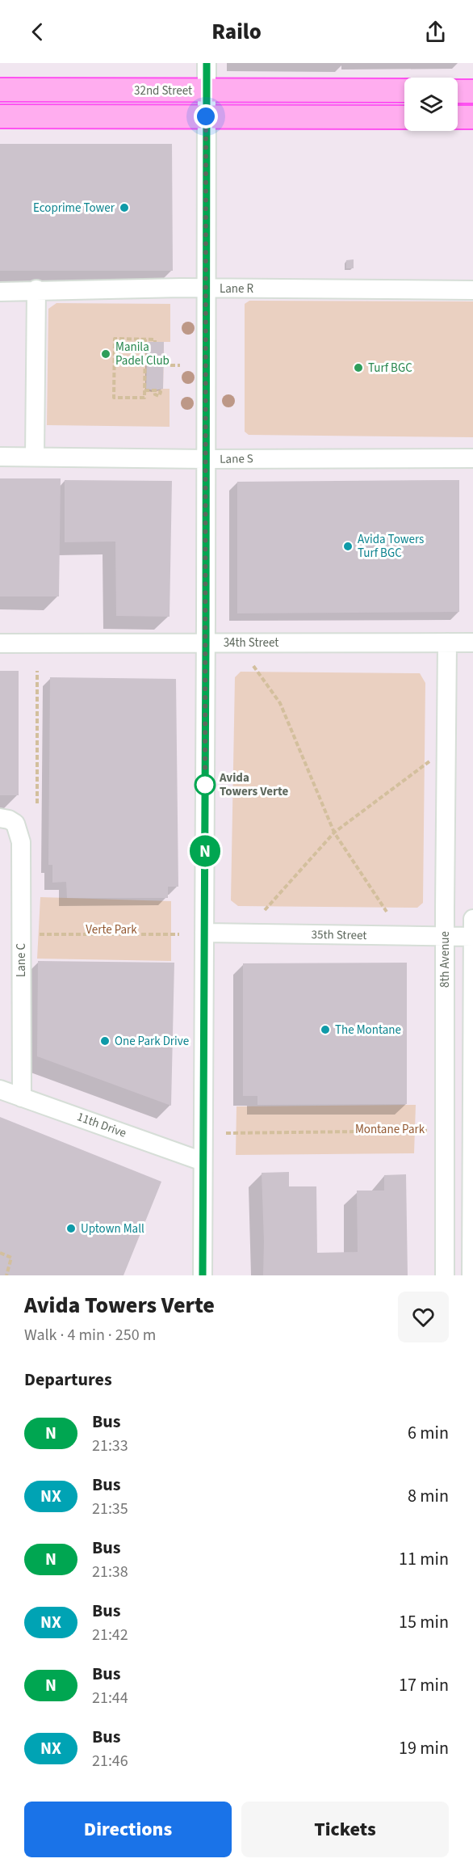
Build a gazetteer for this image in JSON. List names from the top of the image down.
{
  "streets": {
    "main road": ["32nd Street"],
    "street": [
      "Lane R",
      "Lane S",
      "34th Street",
      "35th Street",
      "8th Avenue",
      "Lane C",
      "11th Drive"
    ]
  },
  "crossings": [
    ["34th Street", "8th Avenue"],
    ["35th Street", "8th Avenue"],
    ["Lane C", "11th Drive"]
  ],
  "parks": ["Verte Park", "Montane Park"],
  "places": [
    "Ecoprime Tower",
    "Manila Padel Club",
    "Turf BGC",
    "Avida Towers Turf BGC",
    "Avida Towers Verte",
    "The Montane",
    "One Park Drive",
    "Uptown Mall"
  ],
  "lines": ["bus line N"],
  "page": {
    "header": "Railo",
    "on_map": "N",
    "heading": [
      ["Avida Towers Verte", "Walk · 4 min · 250 m"],
      "Departures"
    ],
    "list": [
      {
        "mark": "N",
        "name": "Bus",
        "note": "21:33",
        "value": "6 min"
      },
      {
        "mark": "NX",
        "name": "Bus",
        "note": "21:35",
        "value": "8 min"
      },
      {
        "mark": "N",
        "name": "Bus",
        "note": "21:38",
        "value": "11 min"
      },
      {
        "mark": "NX",
        "name": "Bus",
        "note": "21:42",
        "value": "15 min"
      },
      {
        "mark": "N",
        "name": "Bus",
        "note": "21:44",
        "value": "17 min"
      },
      {
        "mark": "NX",
        "name": "Bus",
        "note": "21:46",
        "value": "19 min"
      }
    ],
    "buttons": ["Directions", "Tickets"]
  }
}
